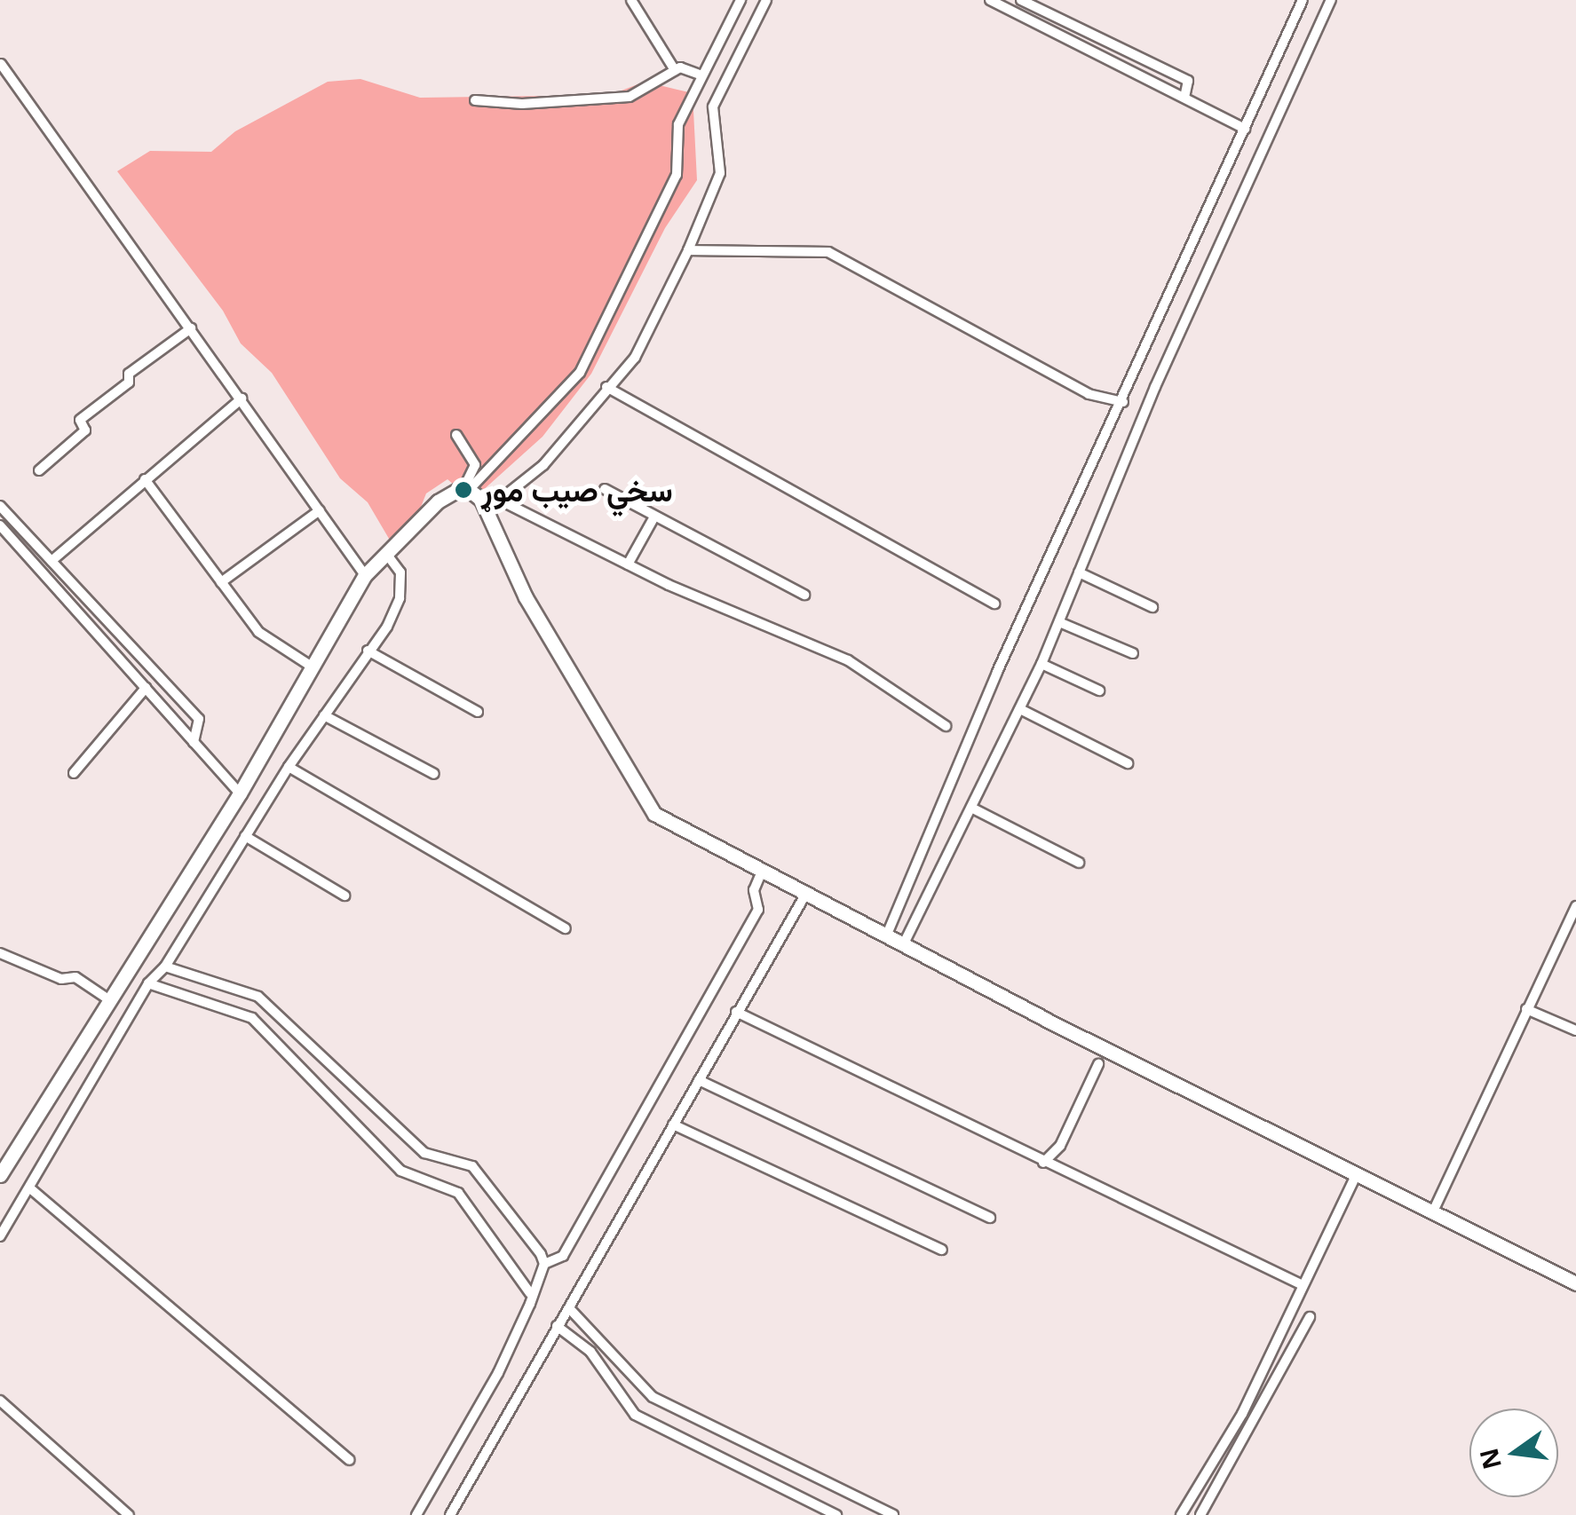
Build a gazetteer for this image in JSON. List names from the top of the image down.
{
  "places": ["سخي صیب موړ"],
  "north": "left"
}
